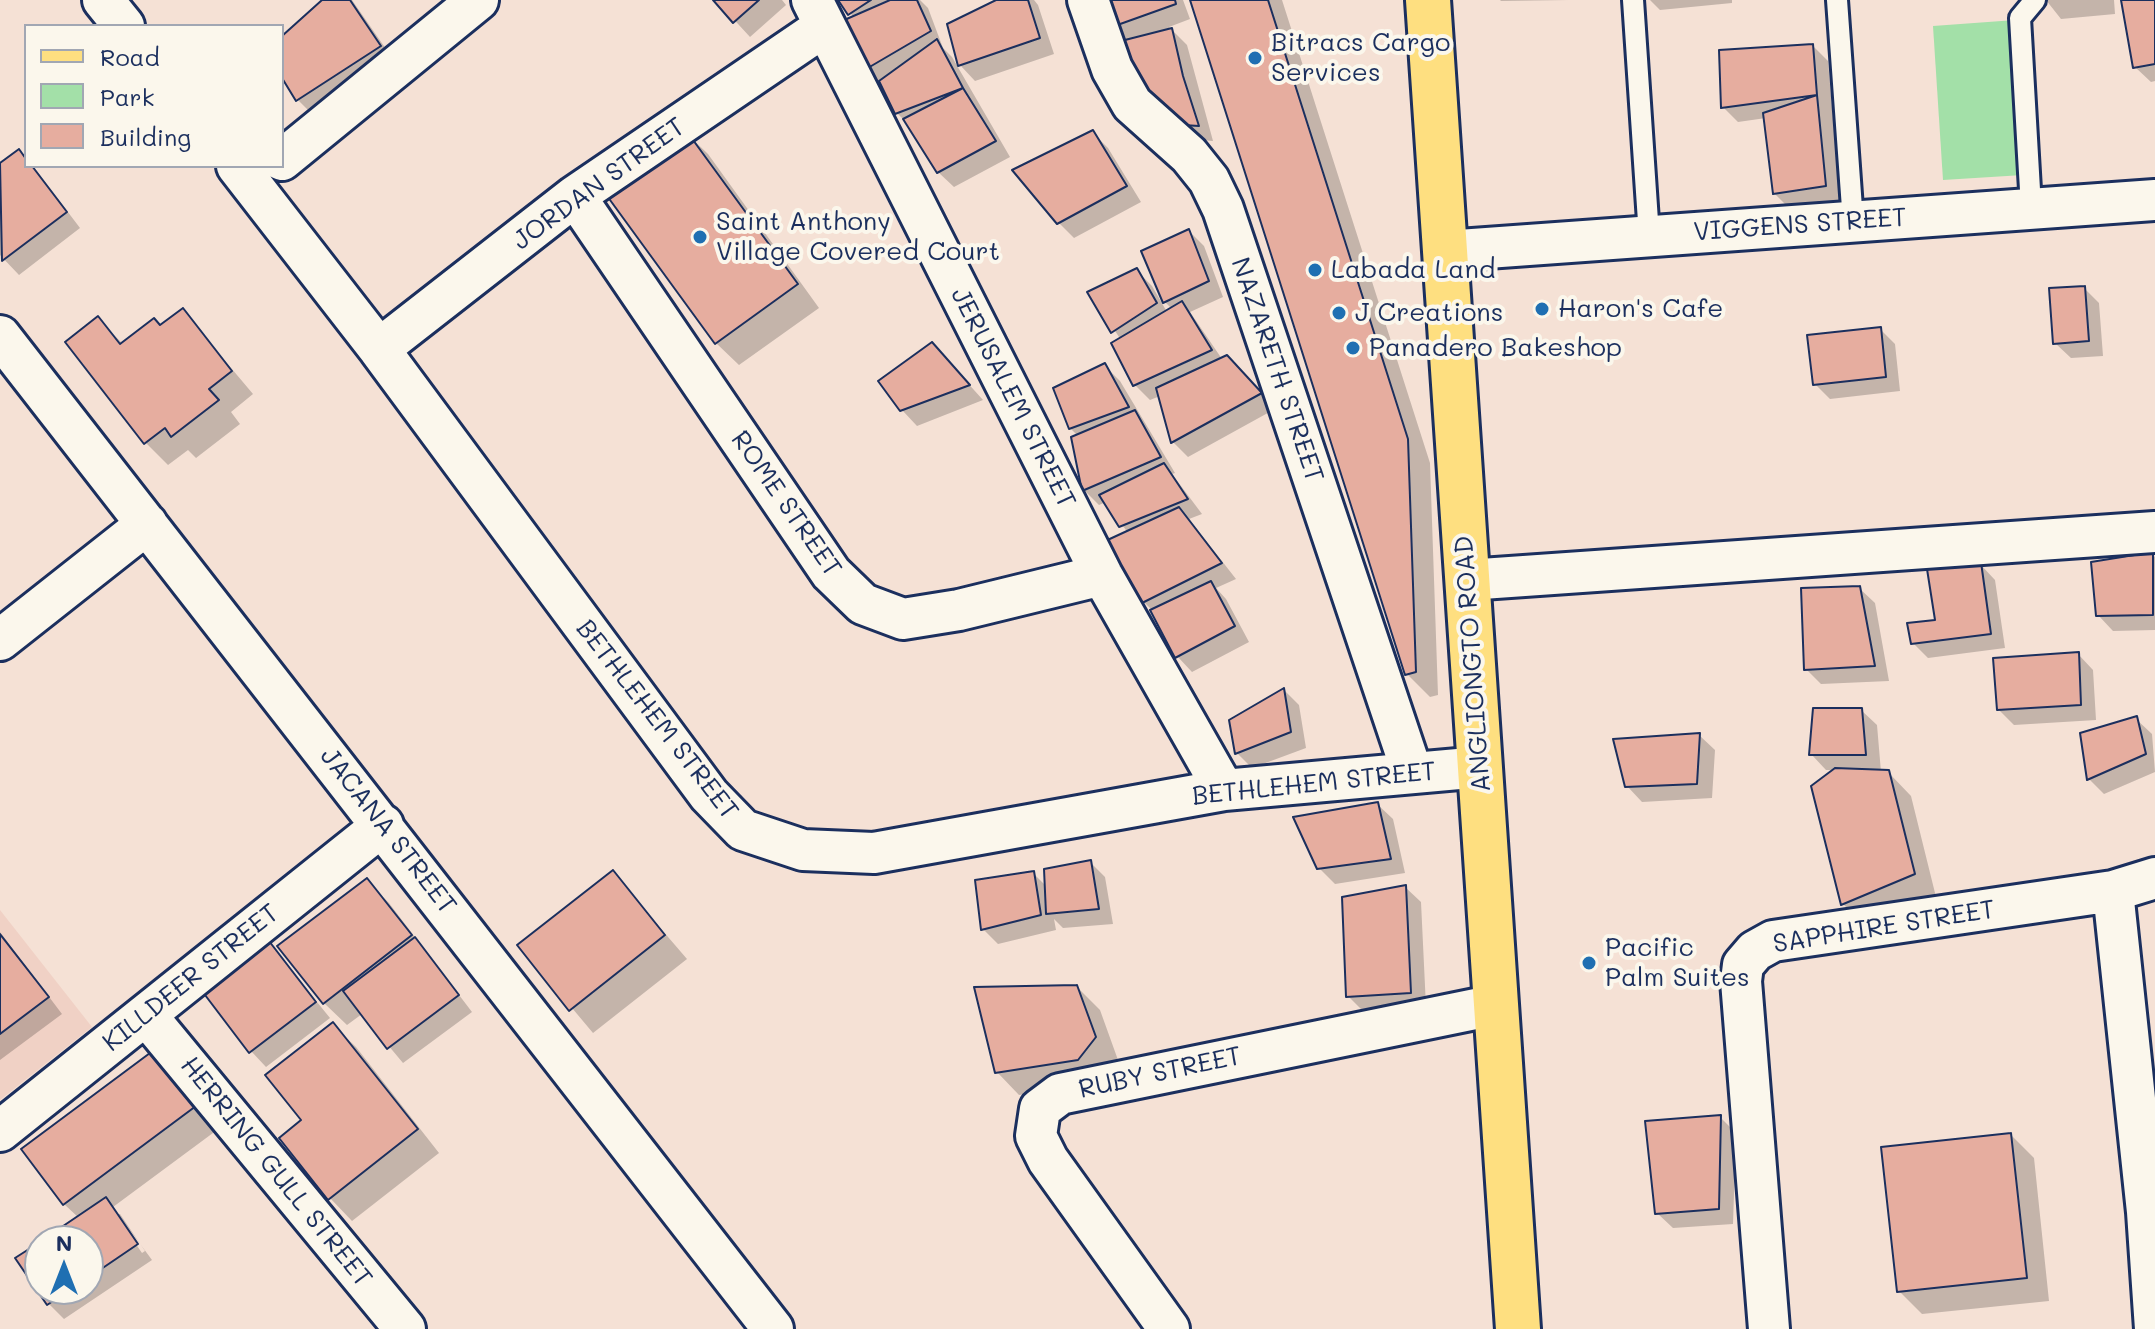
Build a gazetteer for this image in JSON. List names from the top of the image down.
{
  "streets": {
    "main road": ["ANGLIONGTO ROAD"],
    "street": [
      "JORDAN STREET",
      "VIGGENS STREET",
      "NAZARETH STREET",
      "JERUSALEM STREET",
      "ROME STREET",
      "BETHLEHEM STREET",
      "JACANA STREET",
      "SAPPHIRE STREET",
      "KILLDEER STREET",
      "RUBY STREET",
      "HERRING GULL STREET"
    ]
  },
  "crossings": [
    ["JORDAN STREET", "JERUSALEM STREET"],
    ["JORDAN STREET", "ROME STREET"],
    ["JORDAN STREET", "BETHLEHEM STREET"],
    ["VIGGENS STREET", "ANGLIONGTO ROAD"],
    ["NAZARETH STREET", "BETHLEHEM STREET"],
    ["JERUSALEM STREET", "ROME STREET"],
    ["JERUSALEM STREET", "BETHLEHEM STREET"],
    ["ANGLIONGTO ROAD", "BETHLEHEM STREET"],
    ["ANGLIONGTO ROAD", "RUBY STREET"],
    ["JACANA STREET", "KILLDEER STREET"],
    ["KILLDEER STREET", "HERRING GULL STREET"]
  ],
  "places": [
    "Bitracs Cargo Services",
    "Saint Anthony Village Covered Court",
    "Labada Land",
    "Haron's Cafe",
    "J Creations",
    "Panadero Bakeshop",
    "Pacific Palm Suites"
  ],
  "legend": ["Road", "Park", "Building"],
  "north": "top"
}
